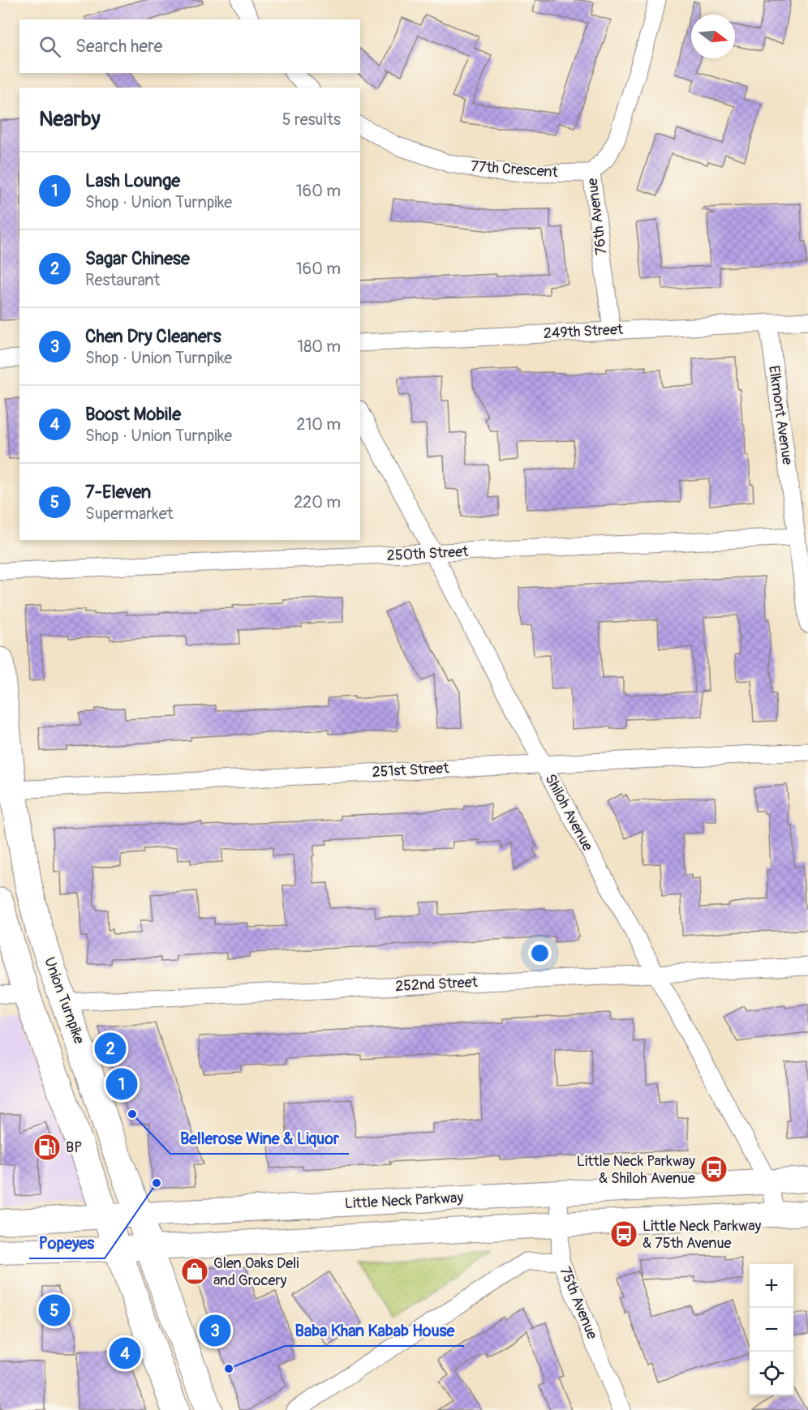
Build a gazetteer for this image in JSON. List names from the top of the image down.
{
  "streets": {
    "main road": ["Union Turnpike", "Little Neck Parkway"],
    "street": [
      "77th Crescent",
      "76th Avenue",
      "249th Street",
      "Elkmont Avenue",
      "250th Street",
      "251st Street",
      "Shiloh Avenue",
      "252nd Street",
      "75th Avenue"
    ]
  },
  "crossings": [
    ["77th Crescent", "76th Avenue"],
    ["76th Avenue", "249th Street"],
    ["249th Street", "Elkmont Avenue"],
    ["Elkmont Avenue", "250th Street"],
    ["250th Street", "Shiloh Avenue"],
    ["251st Street", "Shiloh Avenue"],
    ["251st Street", "Union Turnpike"],
    ["Shiloh Avenue", "252nd Street"],
    ["Shiloh Avenue", "Little Neck Parkway"],
    ["252nd Street", "Union Turnpike"],
    ["Union Turnpike", "Little Neck Parkway"],
    ["Little Neck Parkway", "75th Avenue"]
  ],
  "places": {
    "other": ["Bellerose Wine & Liquor", "Popeyes", "Baba Khan Kabab House"],
    "fuel station": ["BP"],
    "bus stop": ["Little Neck Parkway & Shiloh Avenue", "Little Neck Parkway & 75th Avenue"],
    "shop": ["Glen Oaks Deli and Grocery"]
  },
  "north": "right",
  "page": {
    "search": "Search here",
    "heading": ["Nearby", "5 results"],
    "list": [
      {
        "mark": "1",
        "name": "Lash Lounge",
        "note": "Shop · Union Turnpike",
        "value": "160 m"
      },
      {
        "mark": "2",
        "name": "Sagar Chinese",
        "note": "Restaurant",
        "value": "160 m"
      },
      {
        "mark": "3",
        "name": "Chen Dry Cleaners",
        "note": "Shop · Union Turnpike",
        "value": "180 m"
      },
      {
        "mark": "4",
        "name": "Boost Mobile",
        "note": "Shop · Union Turnpike",
        "value": "210 m"
      },
      {
        "mark": "5",
        "name": "7-Eleven",
        "note": "Supermarket",
        "value": "220 m"
      }
    ],
    "pins": [
      "2",
      "1",
      "5",
      "3",
      "4"
    ],
    "map_buttons": ["+", "−"]
  }
}
